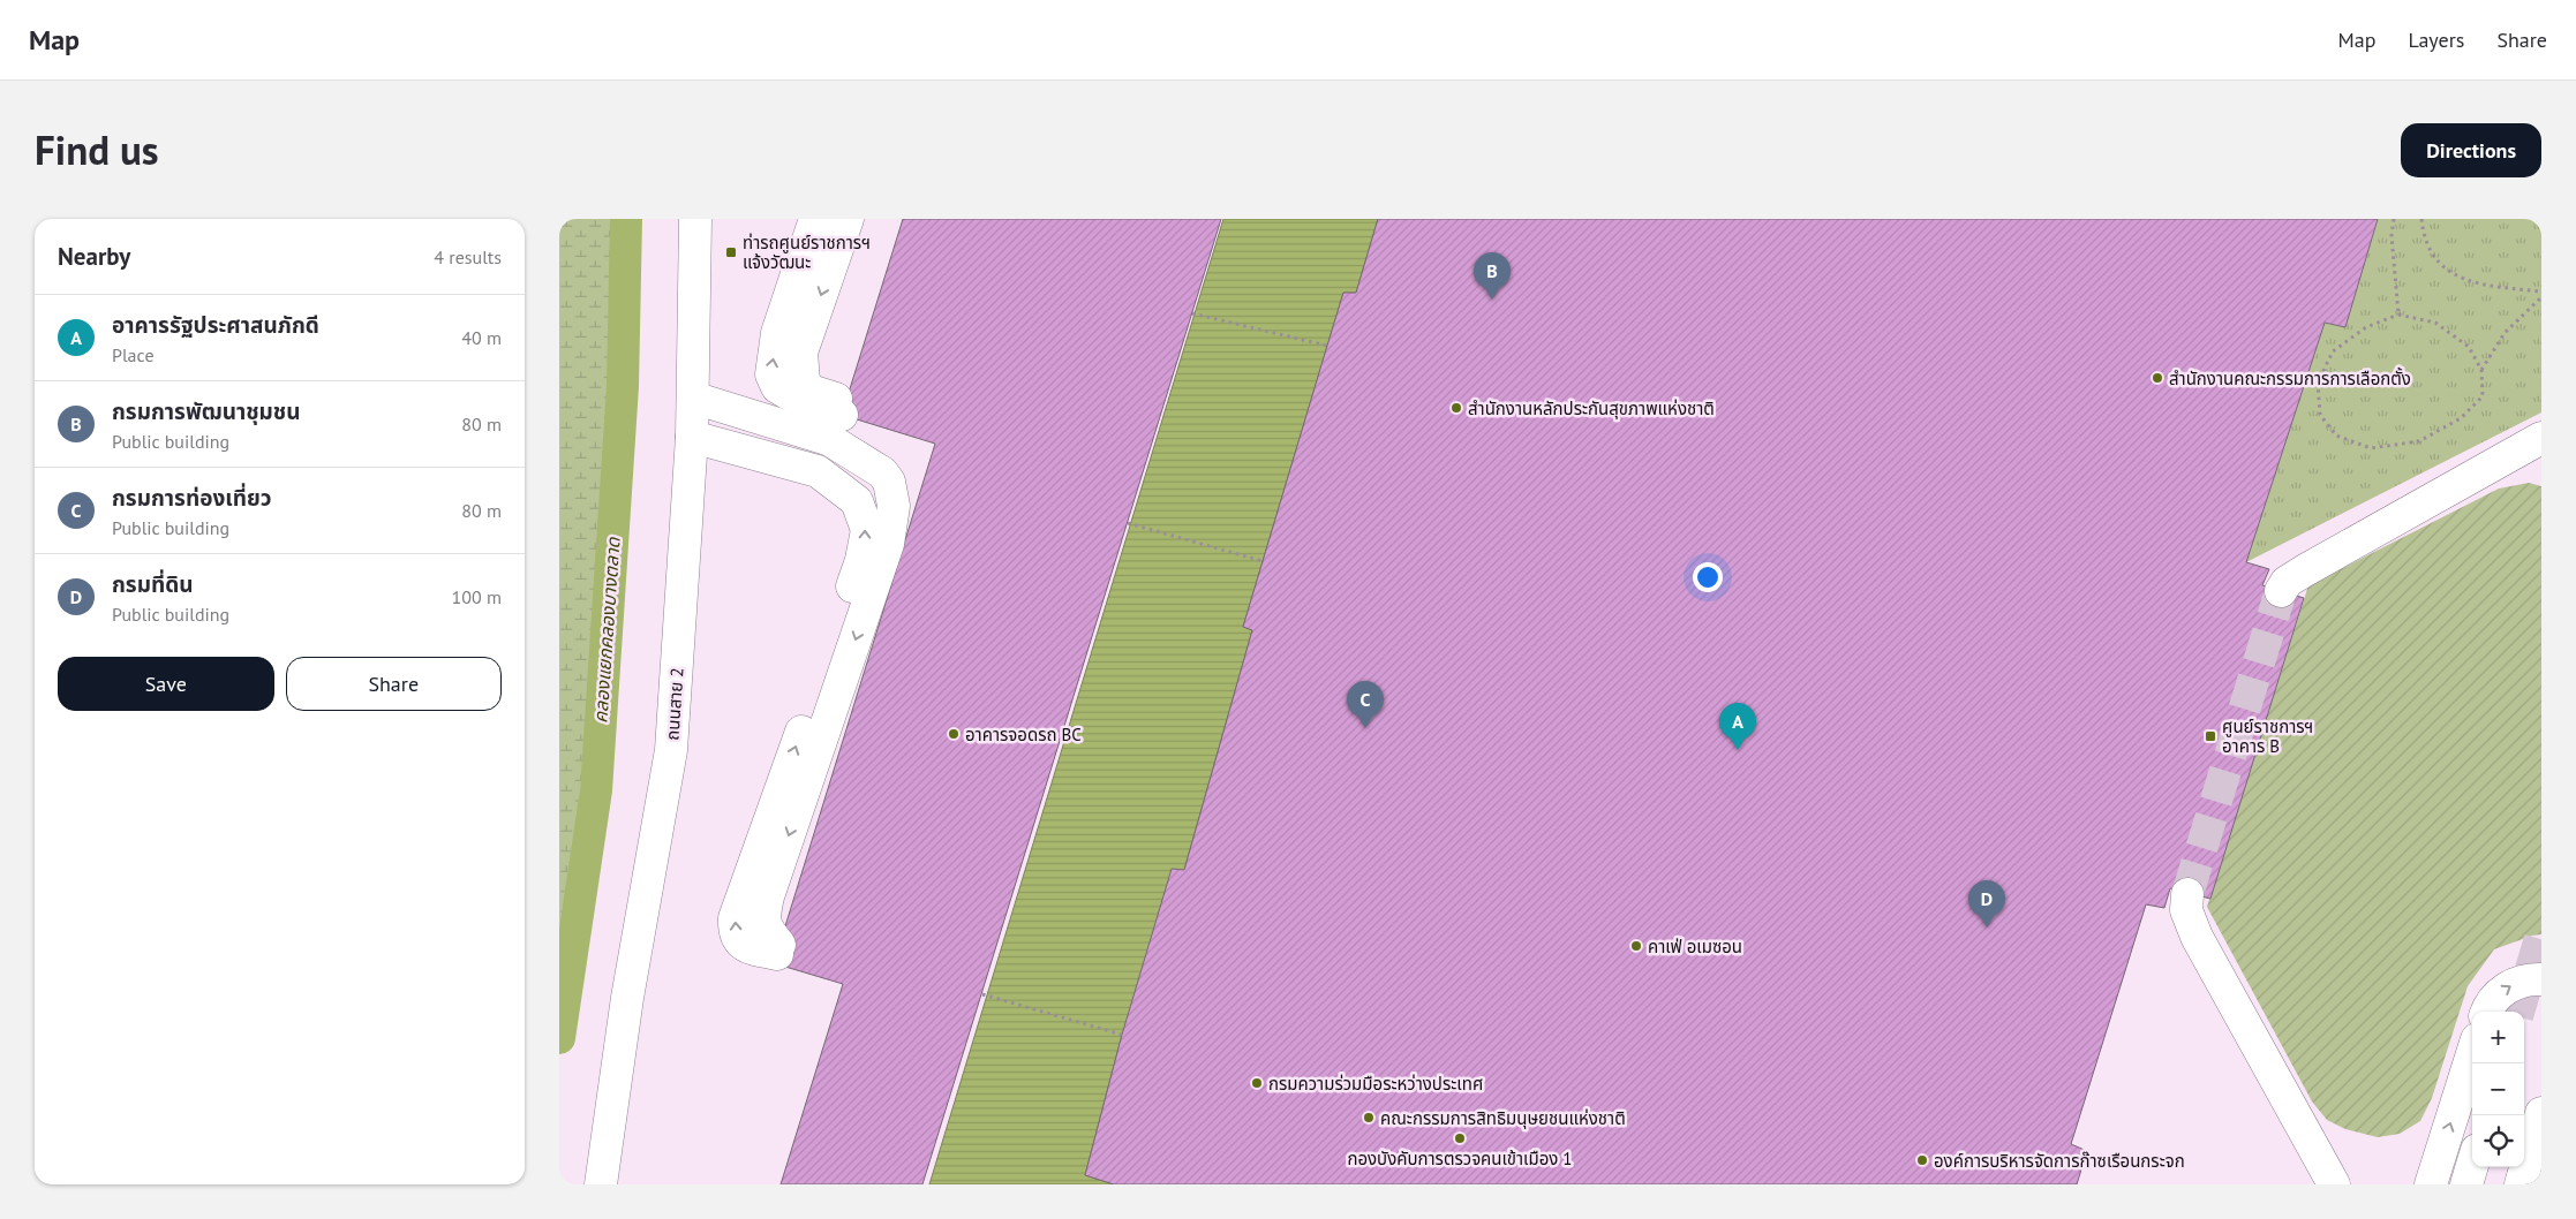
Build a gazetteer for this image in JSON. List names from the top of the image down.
{
  "streets": {
    "street": ["ถนนสาย 2"]
  },
  "water": ["คลองแยกคลองบางตลาด"],
  "places": {
    "transit": ["ท่ารถศูนย์ราชการฯ แจ้งวัฒนะ", "ศูนย์ราชการฯ อาคาร B"],
    "other": [
      "สำนักงานคณะกรรมการการเลือกตั้ง",
      "สำนักงานหลักประกันสุขภาพแห่งชาติ",
      "อาคารจอดรถ BC",
      "คาเฟ่ อเมซอน",
      "กรมความร่วมมือระหว่างประเทศ",
      "คณะกรรมการสิทธิมนุษยชนแห่งชาติ",
      "กองบังคับการตรวจคนเข้าเมือง 1",
      "องค์การบริหารจัดการก๊าซเรือนกระจก"
    ]
  },
  "page": {
    "header": "Map",
    "nav": ["Map", "Layers", "Share"],
    "title": "Find us",
    "buttons": [
      "Directions",
      ["Save", "Share"]
    ],
    "heading": ["Nearby", "4 results"],
    "pins": [
      "B",
      "C",
      "A",
      "D"
    ],
    "list": [
      {
        "mark": "A",
        "name": "อาคารรัฐประศาสนภักดี",
        "note": "Place",
        "value": "40 m"
      },
      {
        "mark": "B",
        "name": "กรมการพัฒนาชุมชน",
        "note": "Public building",
        "value": "80 m"
      },
      {
        "mark": "C",
        "name": "กรมการท่องเที่ยว",
        "note": "Public building",
        "value": "80 m"
      },
      {
        "mark": "D",
        "name": "กรมที่ดิน",
        "note": "Public building",
        "value": "100 m"
      }
    ],
    "map_buttons": ["+", "−"]
  }
}
